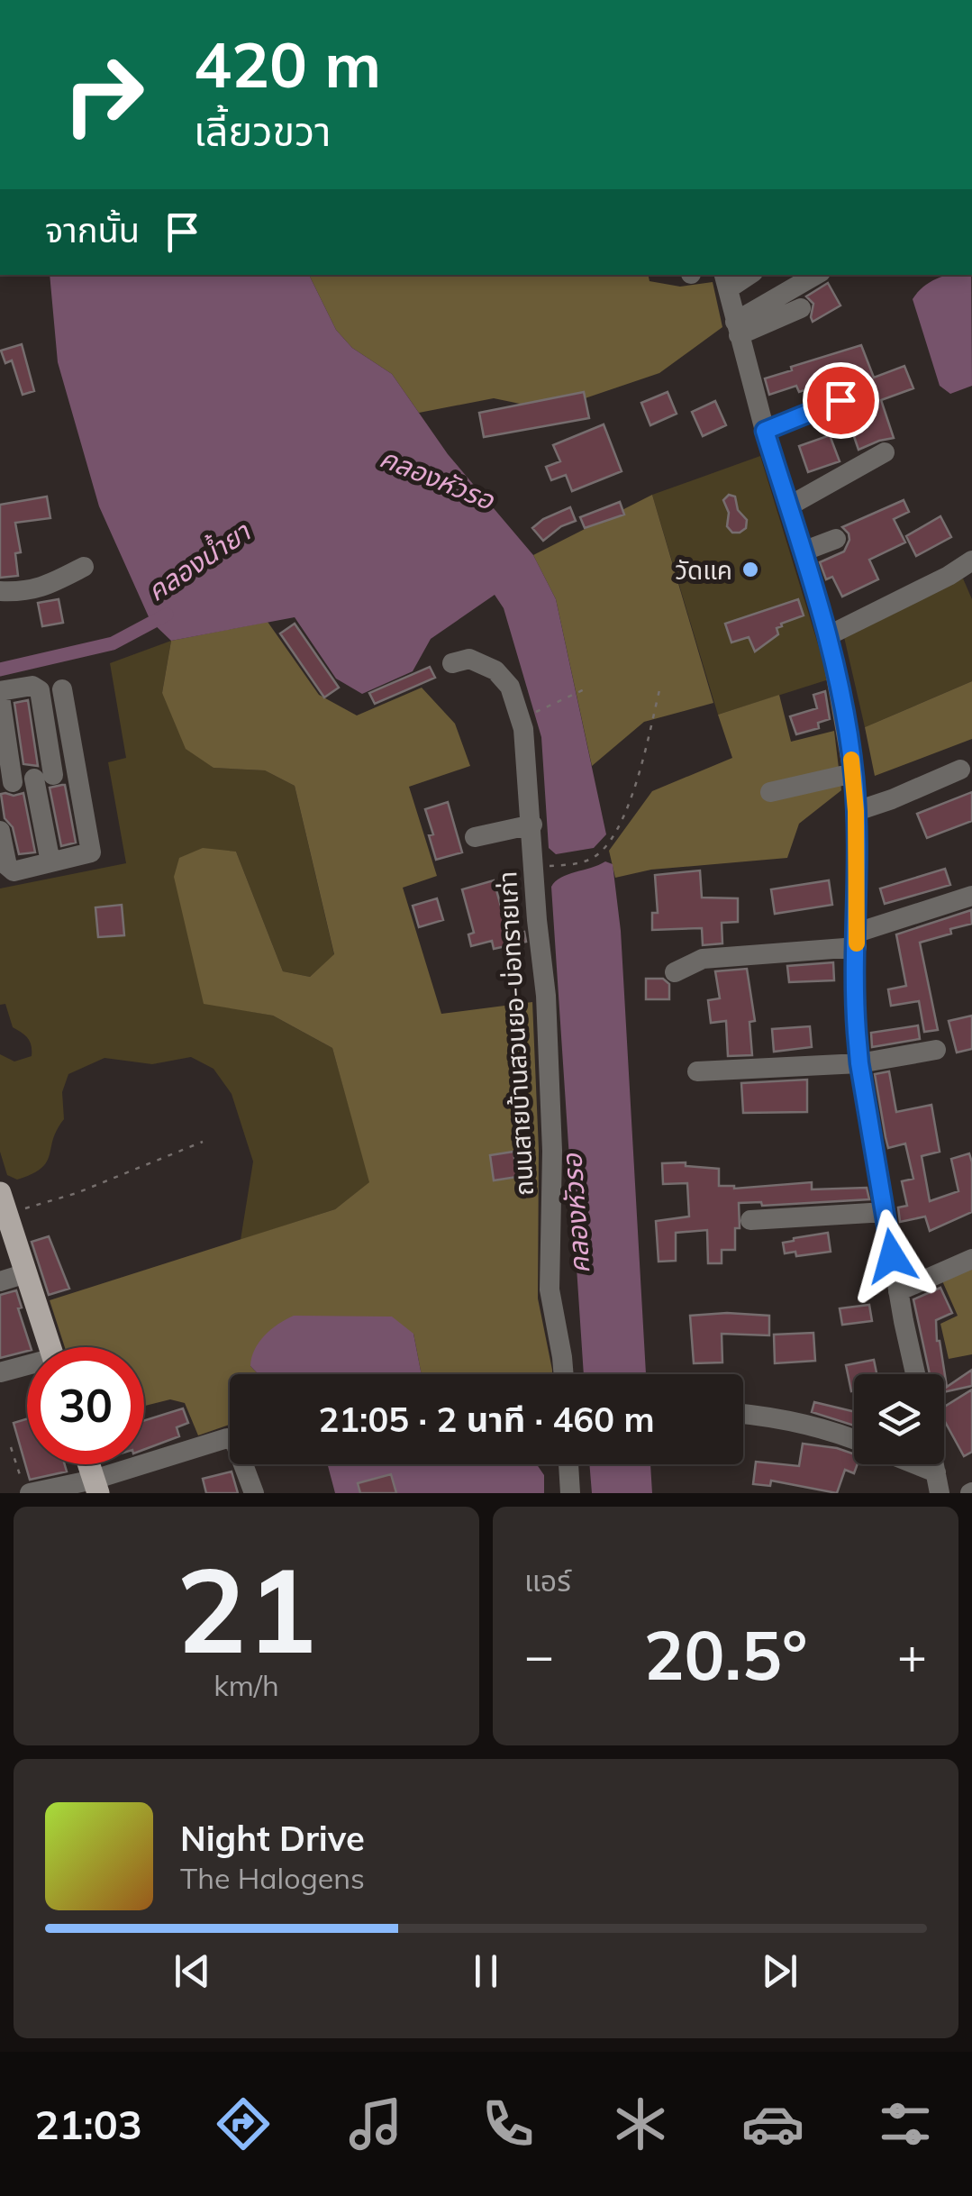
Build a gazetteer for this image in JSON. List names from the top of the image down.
{
  "streets": {
    "street": ["ถนนสายบ้านสวนยอ-บ่อทรายเก่า"]
  },
  "water": ["คลองหัวรอ", "คลองน้ำยา"],
  "places": ["วัดแค"],
  "page": {
    "turn": ["420 m", "เลี้ยวขวา"],
    "then": "จากนั้น",
    "limit": "30",
    "trip": "21:05 · 2 นาที · 460 m",
    "tile": [
      ["21", "km/h"],
      "แอร์"
    ],
    "heat": ["−", "20.5°", "+"],
    "song": ["Night Drive", "The Halogens"],
    "tabs": "21:03"
  }
}
